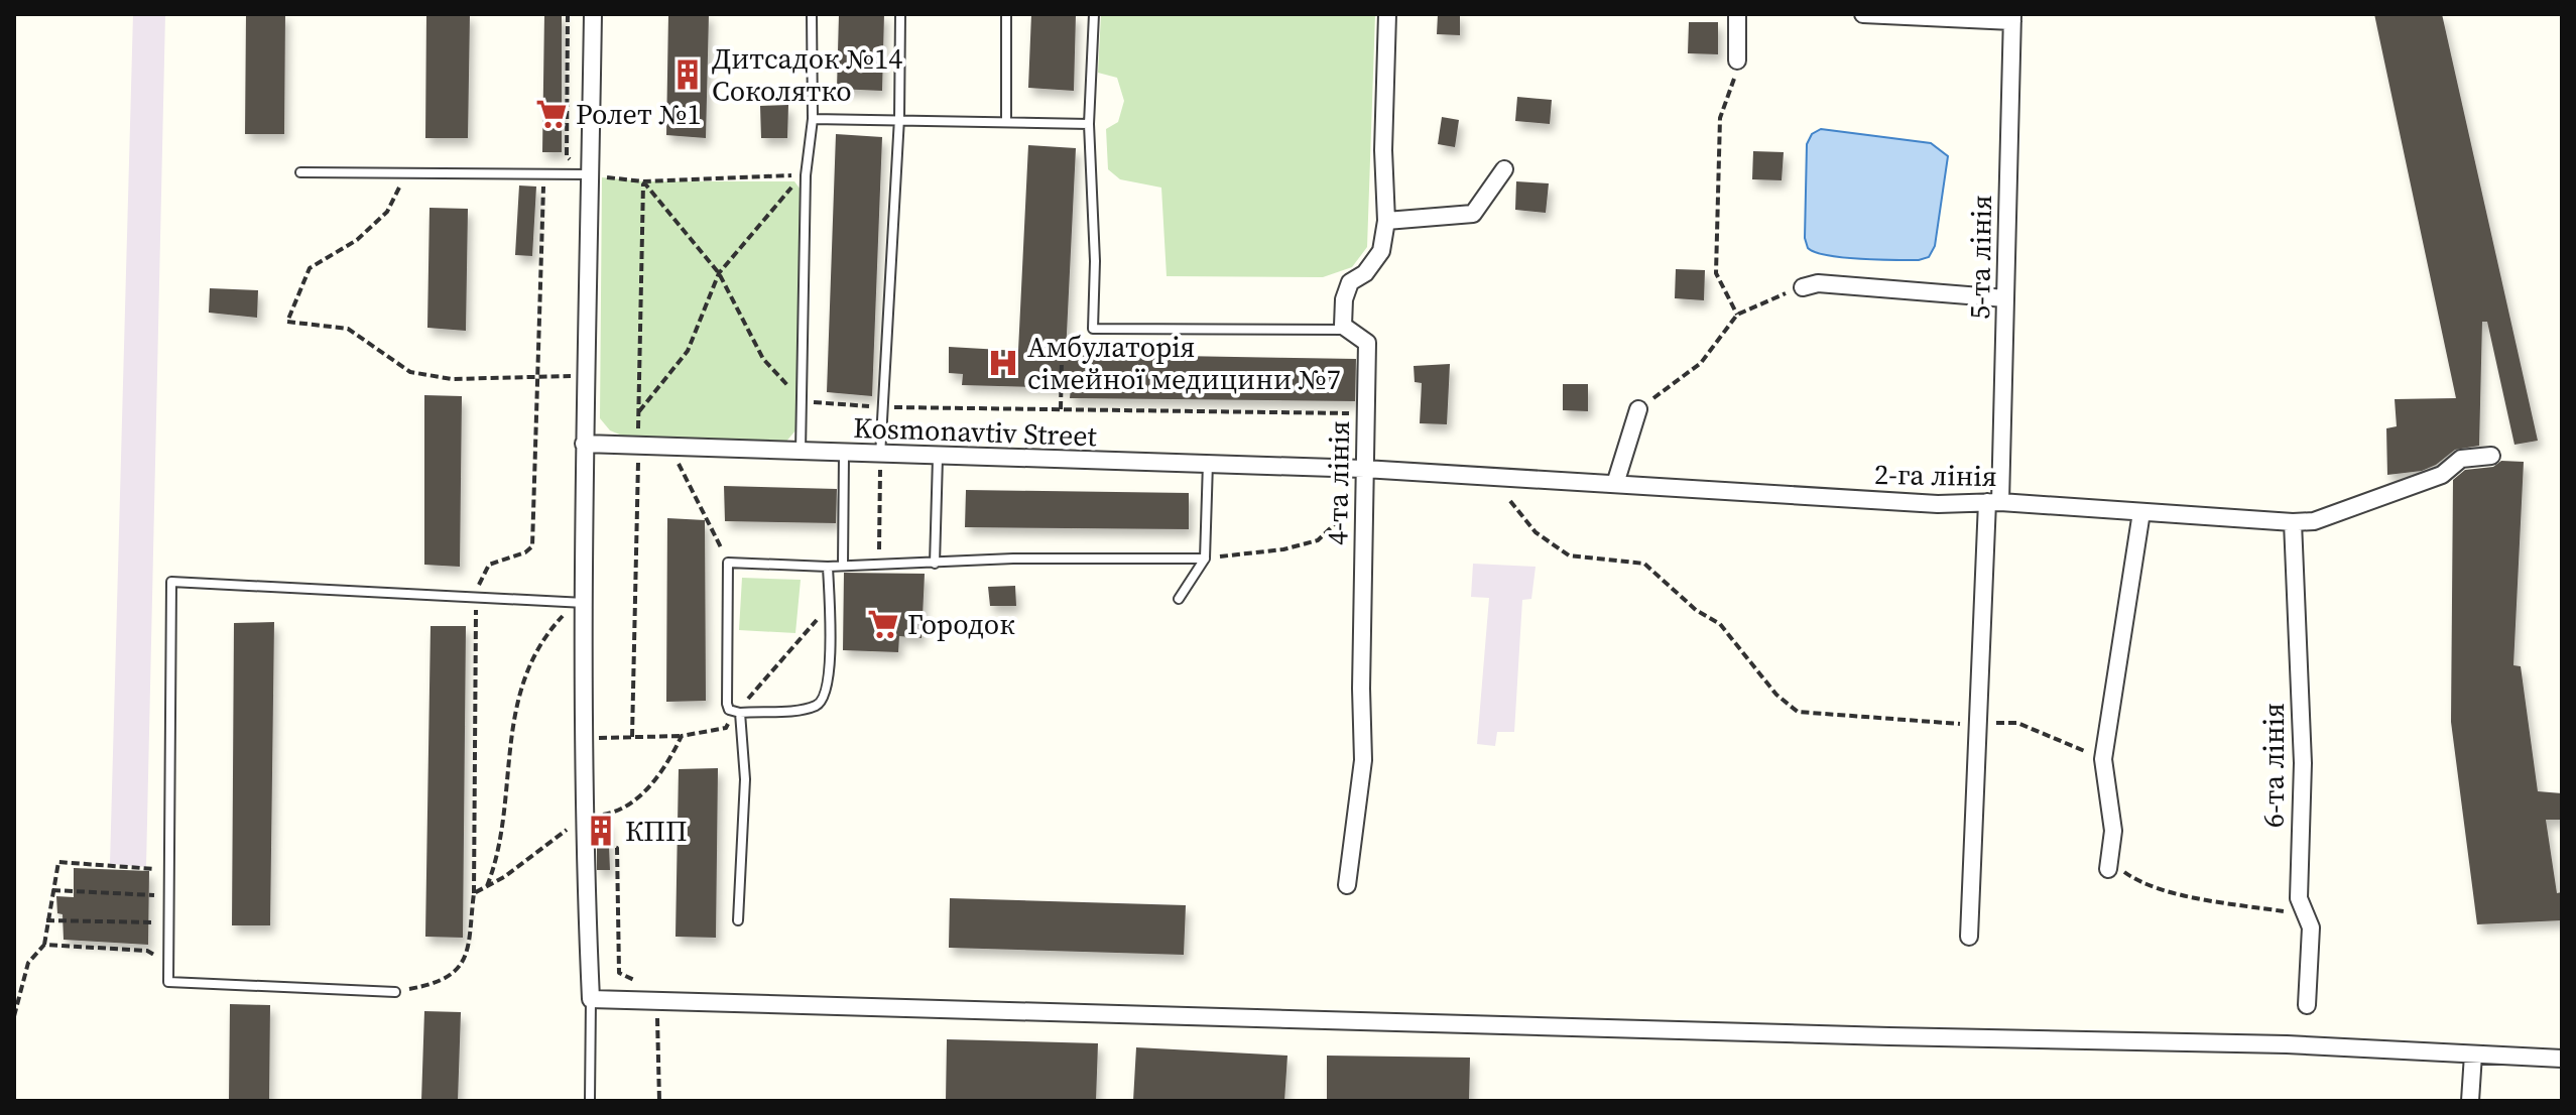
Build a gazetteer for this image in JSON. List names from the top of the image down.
{
  "streets": {
    "street": [
      "5-та лінія",
      "Kosmonavtiv Street",
      "2-га лінія",
      "4-та лінія",
      "6-та лінія"
    ]
  },
  "crossings": [
    ["5-та лінія", "2-га лінія"],
    ["Kosmonavtiv Street", "2-га лінія"],
    ["Kosmonavtiv Street", "4-та лінія"],
    ["2-га лінія", "4-та лінія"],
    ["2-га лінія", "6-та лінія"]
  ],
  "places": {
    "building": ["Дитсадок №14 Соколятко", "КПП"],
    "supermarket": ["Ролет №1", "Городок"],
    "hospital": ["Амбулаторія сімейної медицини №7"]
  }
}
